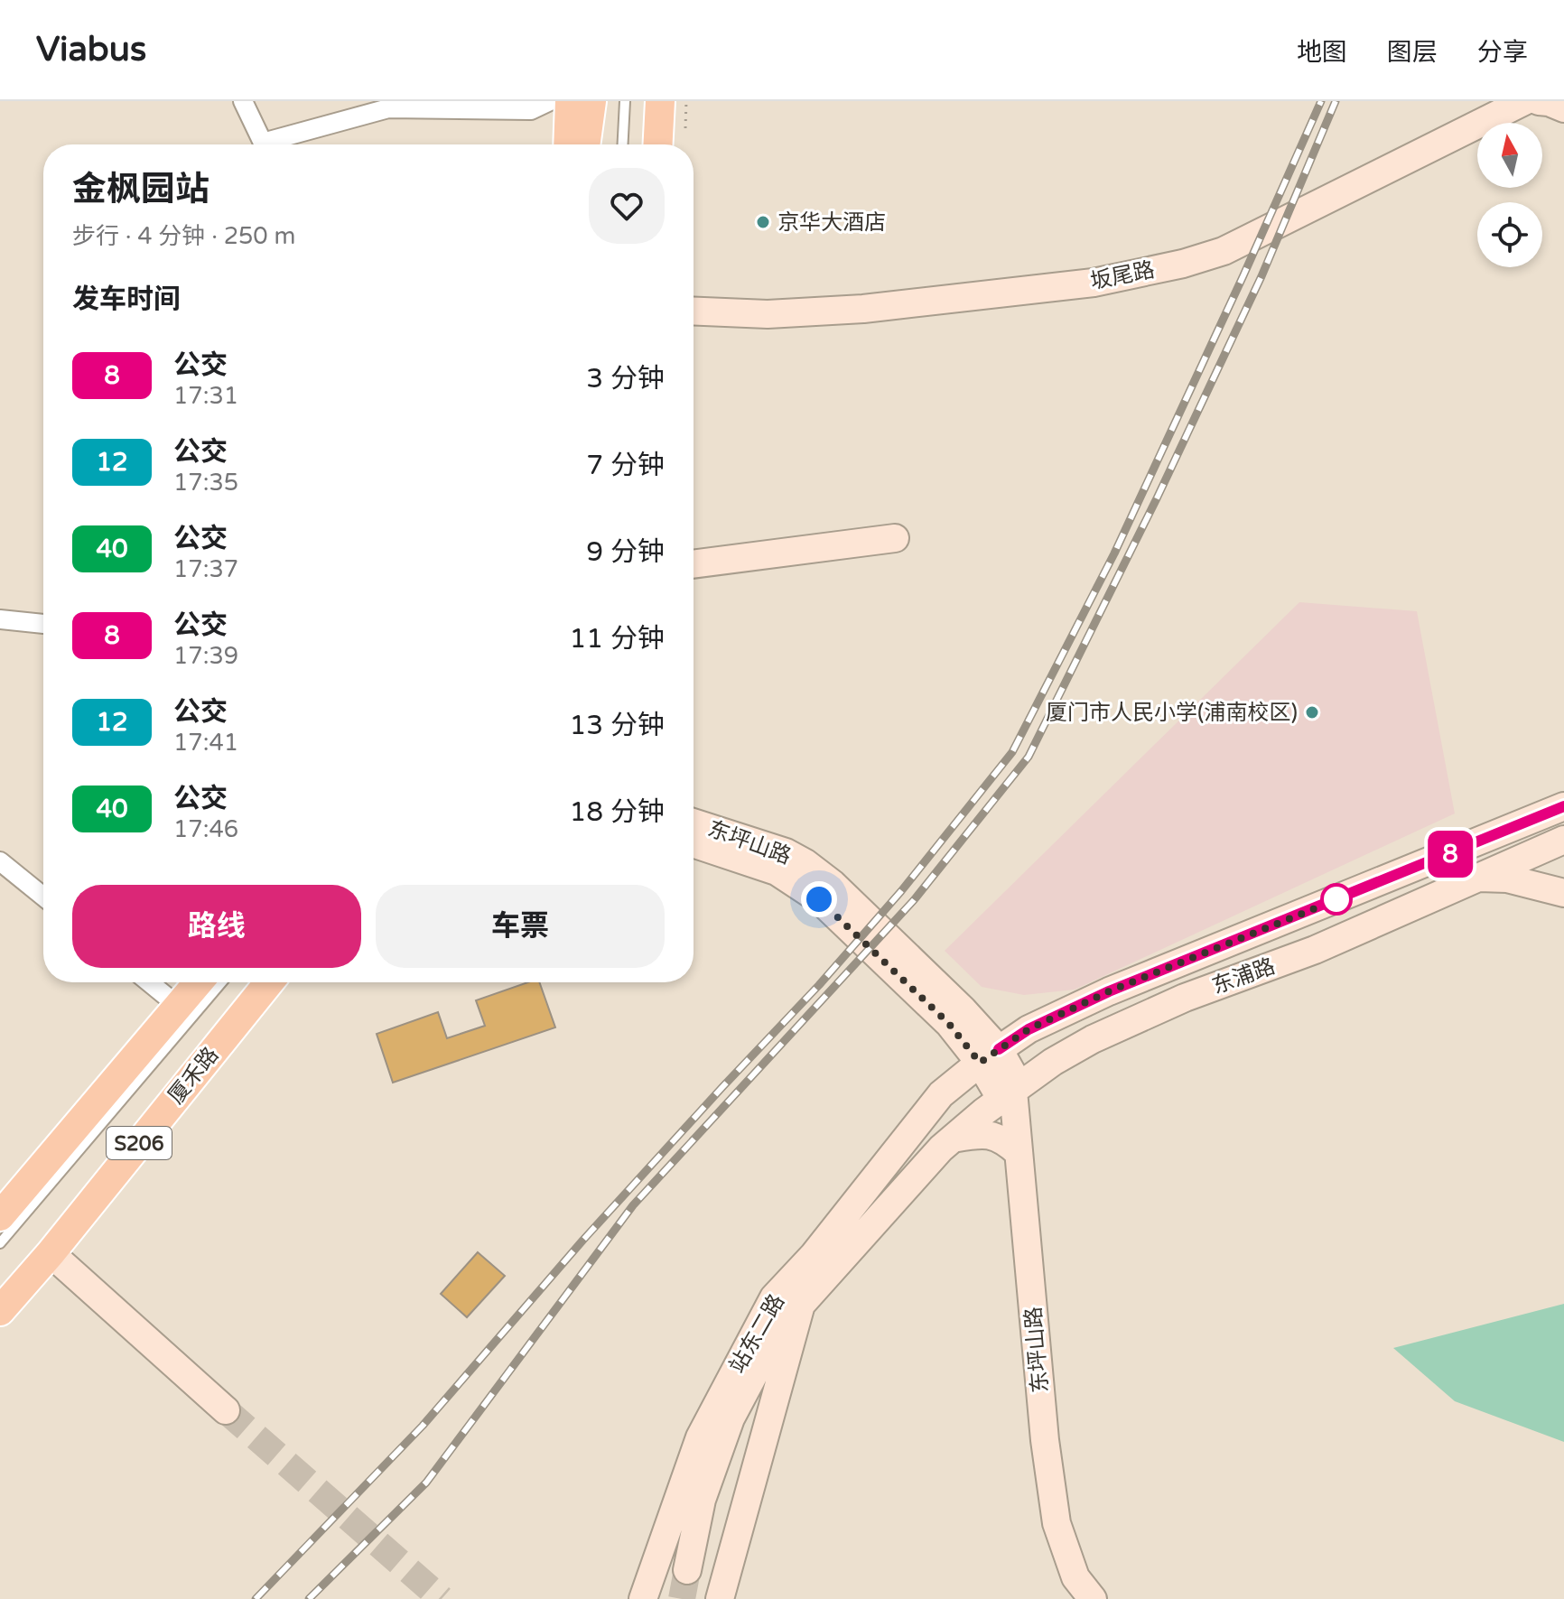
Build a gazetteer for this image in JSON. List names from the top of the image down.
{
  "streets": {
    "main road": [
      "坂尾路",
      "东坪山路",
      "东浦路",
      "厦禾路",
      "S206",
      "站东二路"
    ]
  },
  "crossings": [
    ["东坪山路", "东浦路"],
    ["东坪山路", "站东二路"],
    ["东浦路", "站东二路"]
  ],
  "places": ["京华大酒店", "厦门市人民小学(浦南校区)"],
  "lines": ["bus line 8"],
  "north": "top",
  "page": {
    "header": "Viabus",
    "nav": ["地图", "图层", "分享"],
    "on_map": "8",
    "heading": [
      ["金枫园站", "步行 · 4 分钟 · 250 m"],
      "发车时间"
    ],
    "list": [
      {
        "mark": "8",
        "name": "公交",
        "note": "17:31",
        "value": "3 分钟"
      },
      {
        "mark": "12",
        "name": "公交",
        "note": "17:35",
        "value": "7 分钟"
      },
      {
        "mark": "40",
        "name": "公交",
        "note": "17:37",
        "value": "9 分钟"
      },
      {
        "mark": "8",
        "name": "公交",
        "note": "17:39",
        "value": "11 分钟"
      },
      {
        "mark": "12",
        "name": "公交",
        "note": "17:41",
        "value": "13 分钟"
      },
      {
        "mark": "40",
        "name": "公交",
        "note": "17:46",
        "value": "18 分钟"
      }
    ],
    "buttons": ["路线", "车票"]
  }
}
